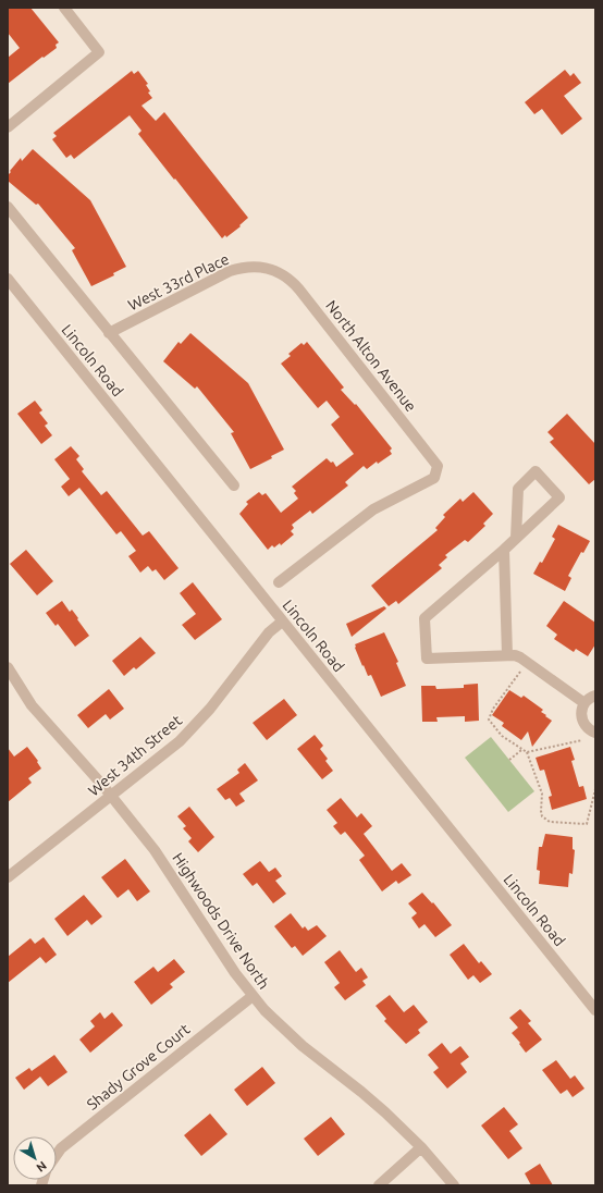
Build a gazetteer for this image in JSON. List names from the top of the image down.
{
  "streets": {
    "street": [
      "West 33rd Place",
      "North Alton Avenue",
      "Lincoln Road",
      "West 34th Street",
      "Highwoods Drive North",
      "Shady Grove Court"
    ]
  },
  "crossings": [
    ["West 33rd Place", "North Alton Avenue"],
    ["West 33rd Place", "Lincoln Road"],
    ["Lincoln Road", "West 34th Street"],
    ["West 34th Street", "Highwoods Drive North"],
    ["Highwoods Drive North", "Shady Grove Court"]
  ],
  "north": "bottom right"
}
